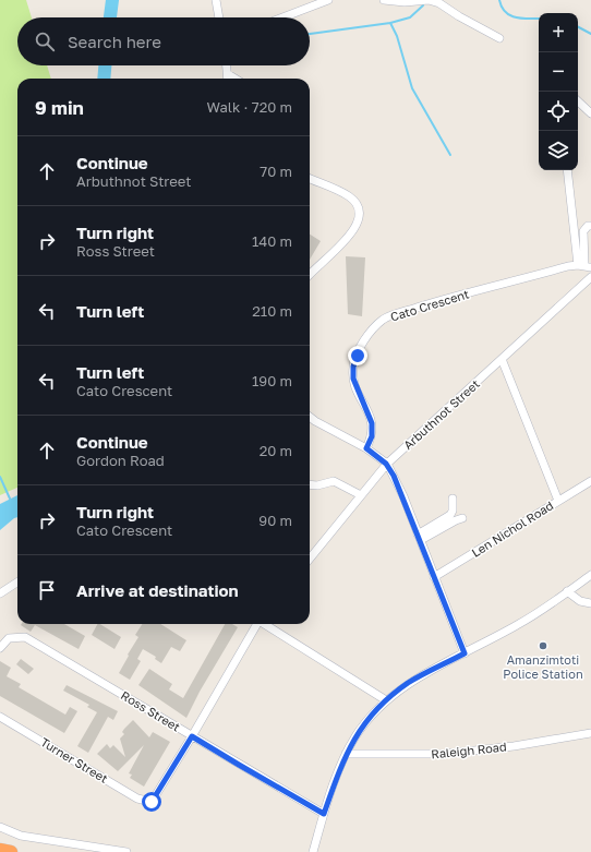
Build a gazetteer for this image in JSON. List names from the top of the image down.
{
  "streets": {
    "street": [
      "Cato Crescent",
      "Arbuthnot Street",
      "Len Nichol Road",
      "Ross Street",
      "Raleigh Road",
      "Turner Street"
    ]
  },
  "crossings": [
    ["Ross Street", "Turner Street"]
  ],
  "places": ["Amanzimtoti Police Station"],
  "page": {
    "map_buttons": ["+", "−"],
    "search": "Search here",
    "heading": ["9 min", "Walk · 720 m"],
    "list": [
      ["Continue", "Arbuthnot Street", "70 m"],
      ["Turn right", "Ross Street", "140 m"],
      ["Turn left", "210 m"],
      ["Turn left", "Cato Crescent", "190 m"],
      ["Continue", "Gordon Road", "20 m"],
      ["Turn right", "Cato Crescent", "90 m"],
      "Arrive at destination"
    ]
  }
}
